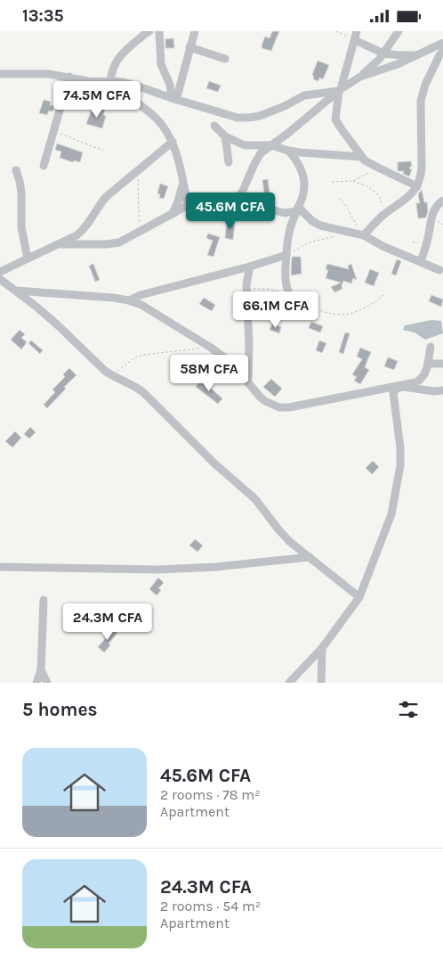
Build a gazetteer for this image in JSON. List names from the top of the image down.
{
  "page": {
    "status": "13:35",
    "price": [
      "74.5M CFA",
      "45.6M CFA",
      "66.1M CFA",
      "58M CFA",
      "24.3M CFA"
    ],
    "heading": "5 homes",
    "list": [
      {
        "name": "45.6M CFA",
        "note": "2 rooms · 78 m² · Apartment"
      },
      {
        "name": "24.3M CFA",
        "note": "2 rooms · 54 m² · Apartment"
      }
    ]
  }
}
